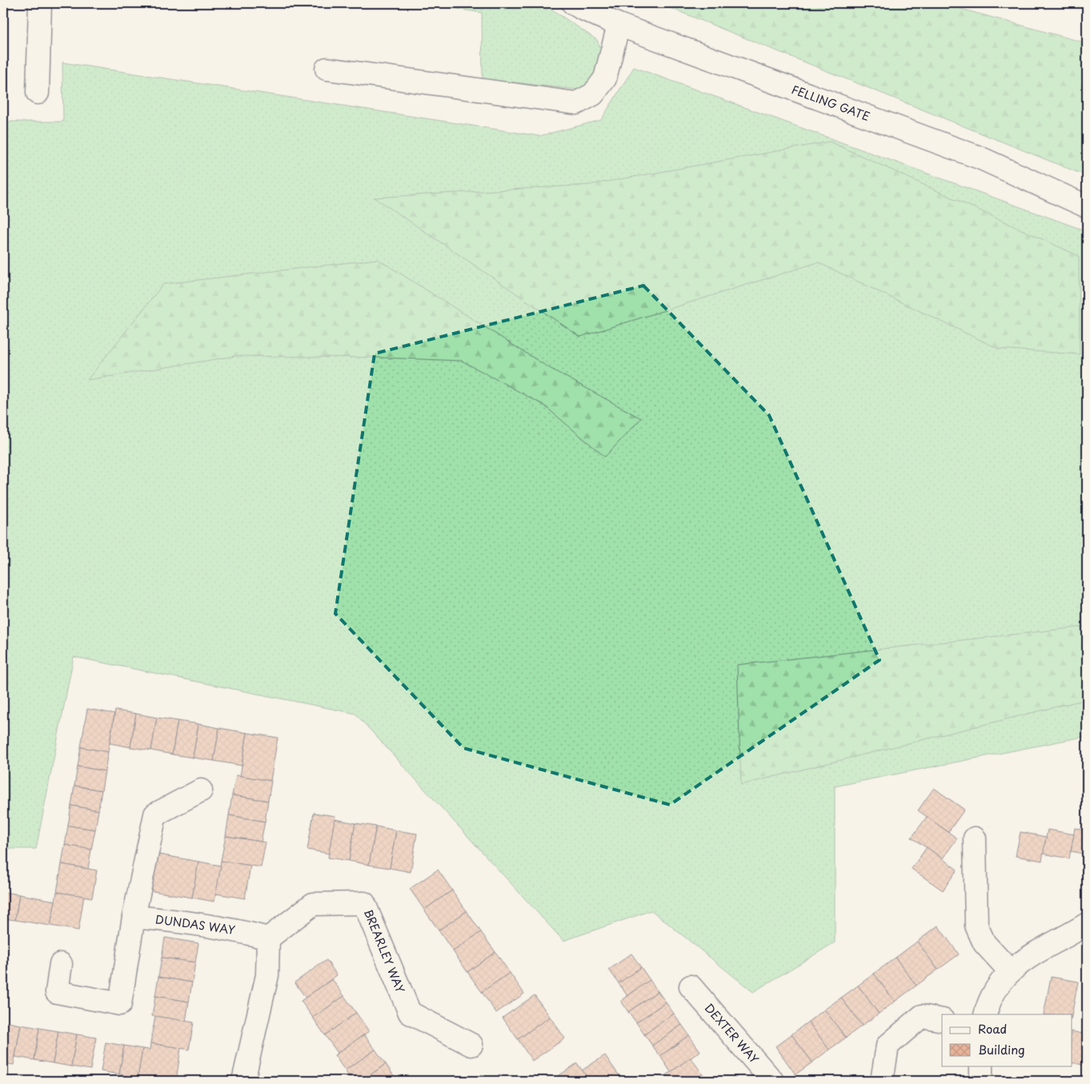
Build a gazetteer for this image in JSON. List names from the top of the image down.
{
  "streets": {
    "street": [
      "FELLING GATE",
      "DUNDAS WAY",
      "BREARLEY WAY",
      "DEXTER WAY"
    ]
  },
  "crossings": [
    ["DUNDAS WAY", "BREARLEY WAY"]
  ],
  "legend": ["Road", "Building"]
}
